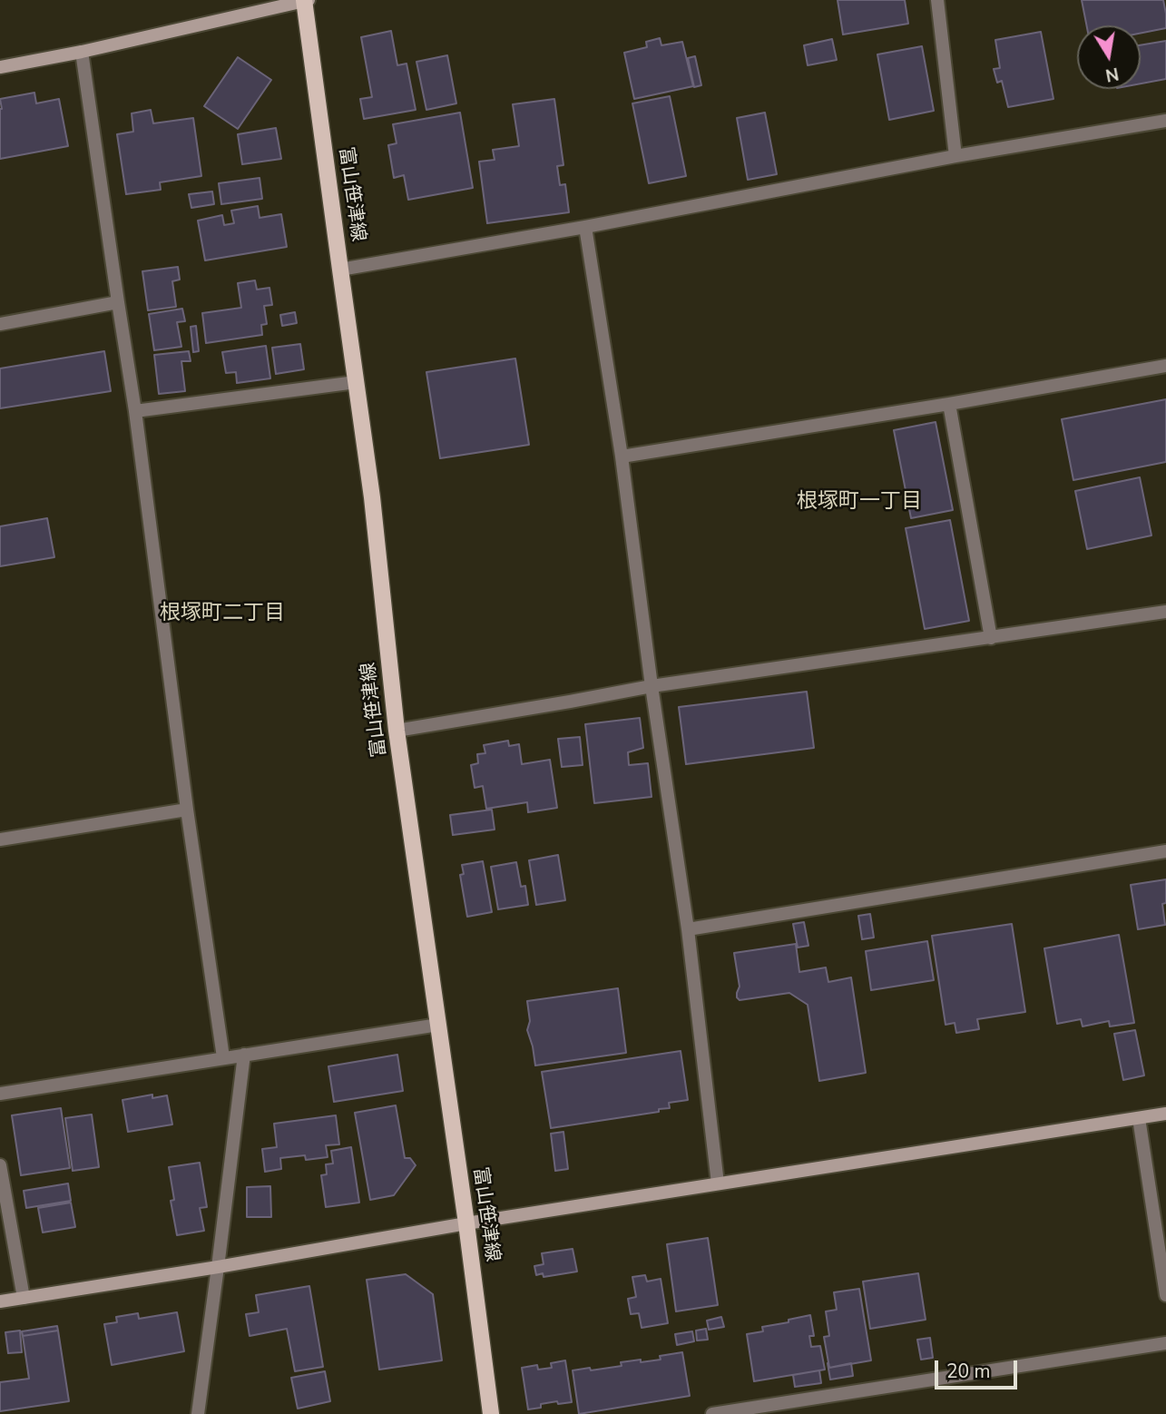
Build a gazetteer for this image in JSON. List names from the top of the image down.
{
  "streets": {
    "main road": ["富山笹津線"]
  },
  "districts": ["根塚町一丁目", "根塚町二丁目"],
  "scale_bar": "20 m",
  "north": "bottom"
}
